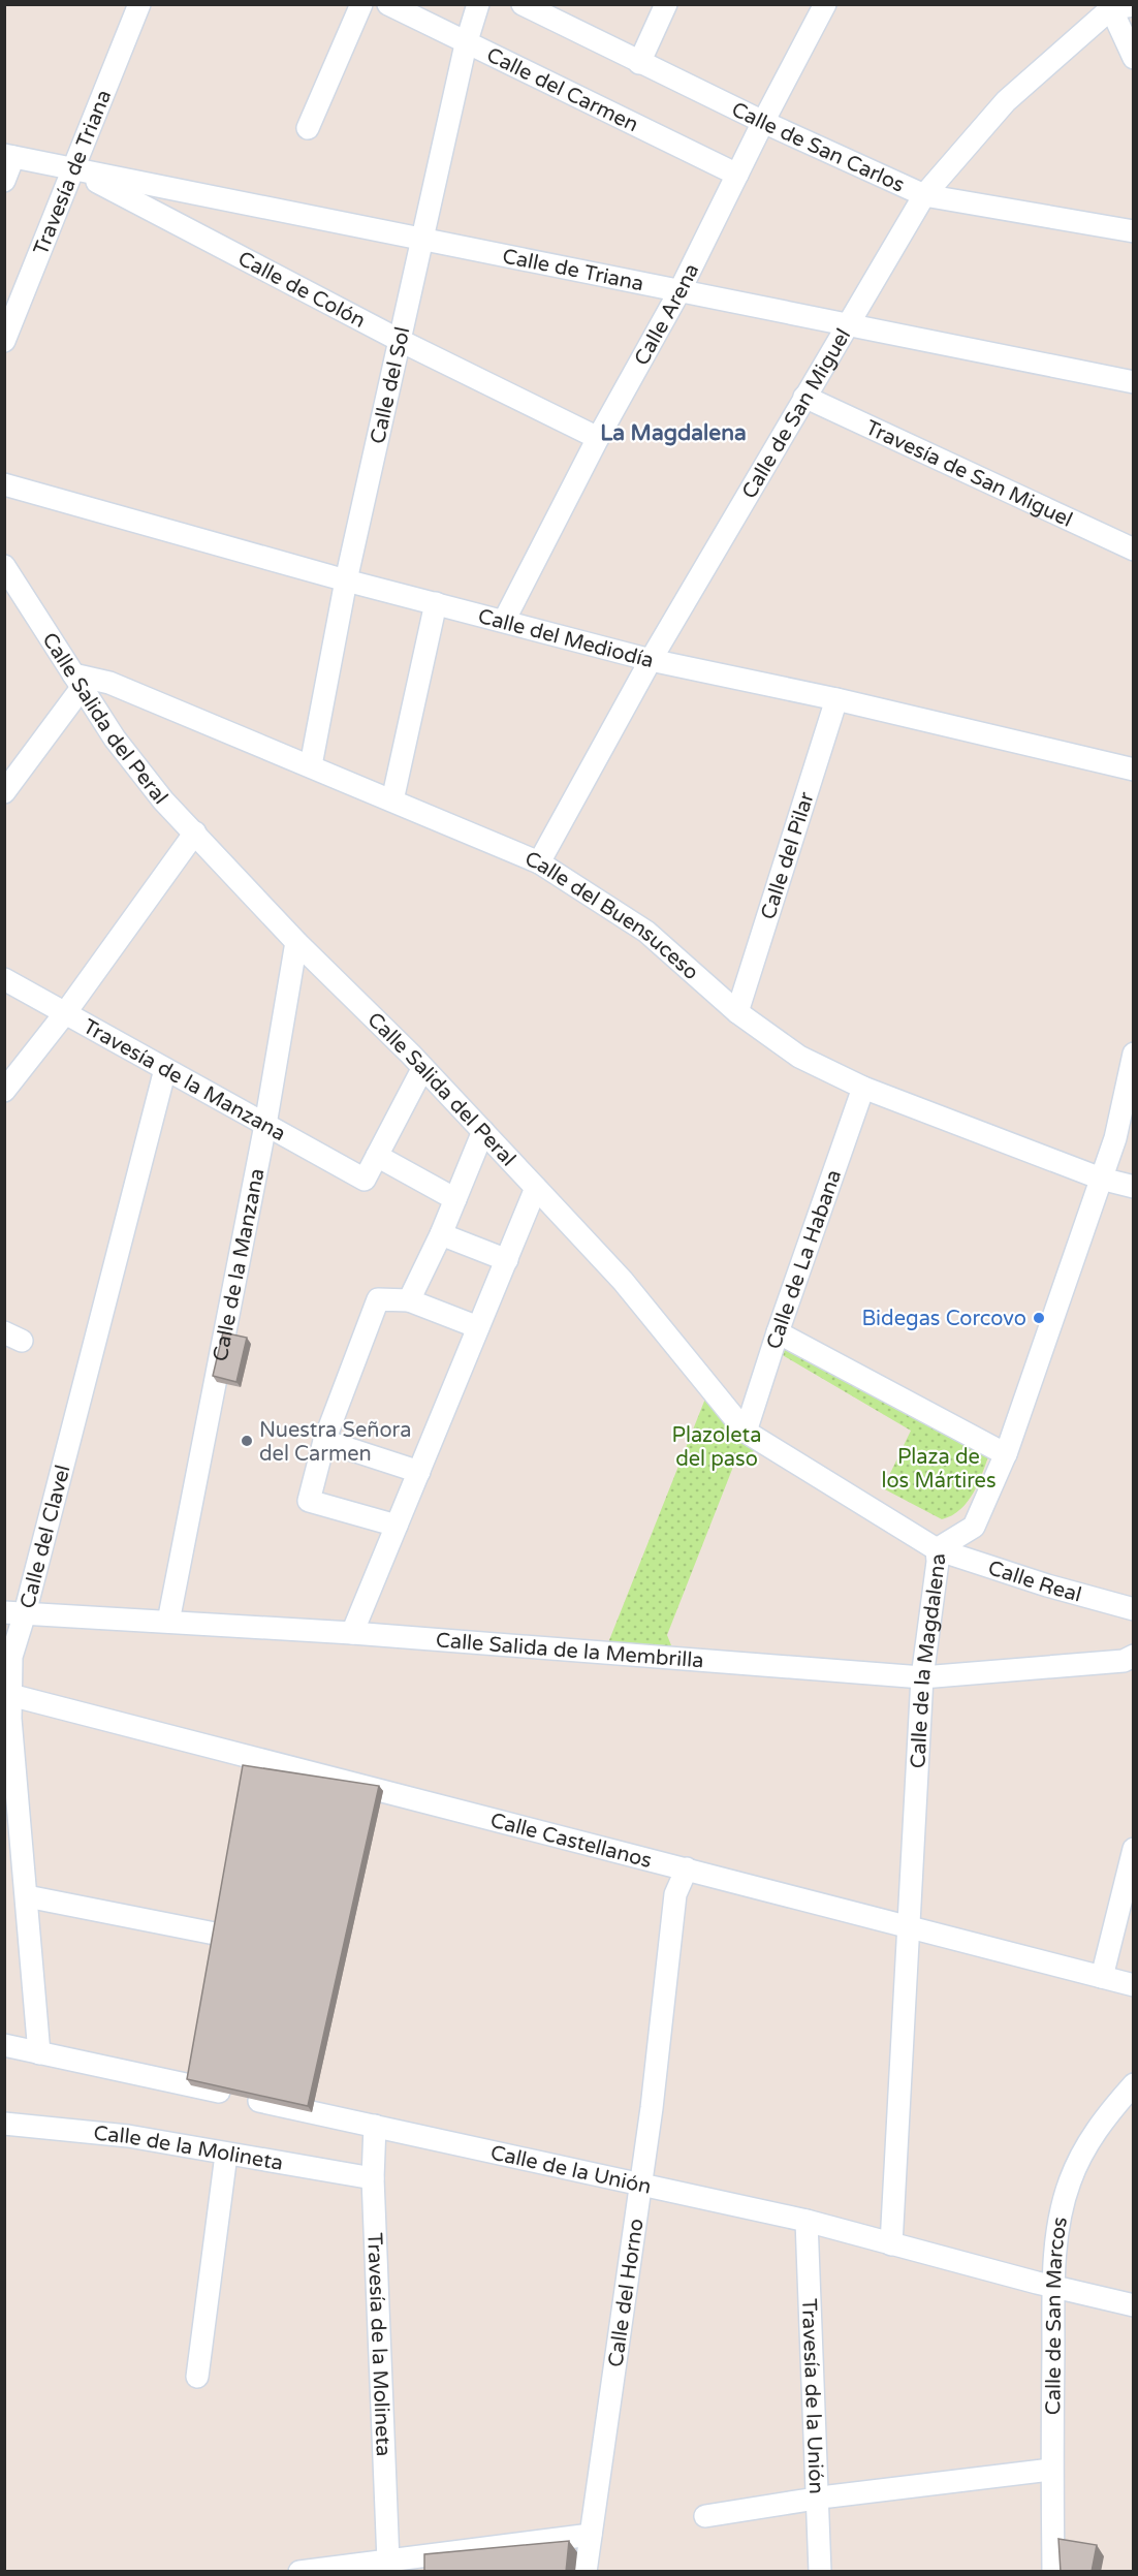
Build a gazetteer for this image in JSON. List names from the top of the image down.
{
  "streets": {
    "street": [
      "Calle del Carmen",
      "Calle de San Carlos",
      "Travesía de Triana",
      "Calle de Triana",
      "Calle de Colón",
      "Calle Arena",
      "Calle del Sol",
      "Calle de San Miguel",
      "Travesía de San Miguel",
      "Calle del Mediodía",
      "Calle Salida del Peral",
      "Calle del Pilar",
      "Calle del Buensuceso",
      "Travesía de la Manzana",
      "Calle de La Habana",
      "Calle de la Manzana",
      "Calle del Clavel",
      "Calle Real",
      "Calle Salida de la Membrilla",
      "Calle de la Magdalena",
      "Calle Castellanos",
      "Calle de la Molineta",
      "Calle de la Unión",
      "Calle del Horno",
      "Calle de San Marcos",
      "Travesía de la Molineta",
      "Travesía de la Unión"
    ]
  },
  "crossings": [
    ["Calle del Carmen", "Calle Arena"],
    ["Calle del Carmen", "Calle del Sol"],
    ["Calle de San Carlos", "Calle Arena"],
    ["Calle de San Carlos", "Calle de San Miguel"],
    ["Travesía de Triana", "Calle de Triana"],
    ["Travesía de Triana", "Calle de Colón"],
    ["Calle de Triana", "Calle de Colón"],
    ["Calle de Triana", "Calle Arena"],
    ["Calle de Triana", "Calle del Sol"],
    ["Calle de Triana", "Calle de San Miguel"],
    ["Calle de Colón", "Calle Arena"],
    ["Calle de Colón", "Calle del Sol"],
    ["Calle Arena", "Calle del Mediodía"],
    ["Calle del Sol", "Calle del Mediodía"],
    ["Calle del Sol", "Calle del Buensuceso"],
    ["Calle de San Miguel", "Travesía de San Miguel"],
    ["Calle de San Miguel", "Calle del Mediodía"],
    ["Calle de San Miguel", "Calle del Buensuceso"],
    ["Calle del Mediodía", "Calle del Pilar"],
    ["Calle Salida del Peral", "Calle del Buensuceso"],
    ["Calle Salida del Peral", "Calle de La Habana"],
    ["Calle Salida del Peral", "Calle de la Manzana"],
    ["Calle Salida del Peral", "Calle Real"],
    ["Calle Salida del Peral", "Calle de la Magdalena"],
    ["Calle del Pilar", "Calle del Buensuceso"],
    ["Calle del Buensuceso", "Calle de La Habana"],
    ["Calle del Buensuceso", "Calle de la Magdalena"],
    ["Travesía de la Manzana", "Calle de la Manzana"],
    ["Travesía de la Manzana", "Calle del Clavel"],
    ["Calle de la Manzana", "Calle Salida de la Membrilla"],
    ["Calle del Clavel", "Calle Salida de la Membrilla"],
    ["Calle del Clavel", "Calle Castellanos"],
    ["Calle del Clavel", "Calle de la Unión"],
    ["Calle Real", "Calle de la Magdalena"],
    ["Calle Salida de la Membrilla", "Calle de la Magdalena"],
    ["Calle de la Magdalena", "Calle Castellanos"],
    ["Calle de la Magdalena", "Calle de la Unión"],
    ["Calle Castellanos", "Calle del Horno"],
    ["Calle de la Molineta", "Travesía de la Molineta"],
    ["Calle de la Unión", "Calle del Horno"],
    ["Calle de la Unión", "Calle de San Marcos"],
    ["Calle de la Unión", "Travesía de la Molineta"],
    ["Calle de la Unión", "Travesía de la Unión"]
  ],
  "districts": ["La Magdalena"],
  "parks": ["Plazoleta del paso", "Plaza de los Mártires"],
  "places": ["Bidegas Corcovo", "Nuestra Señora del Carmen"]
}
